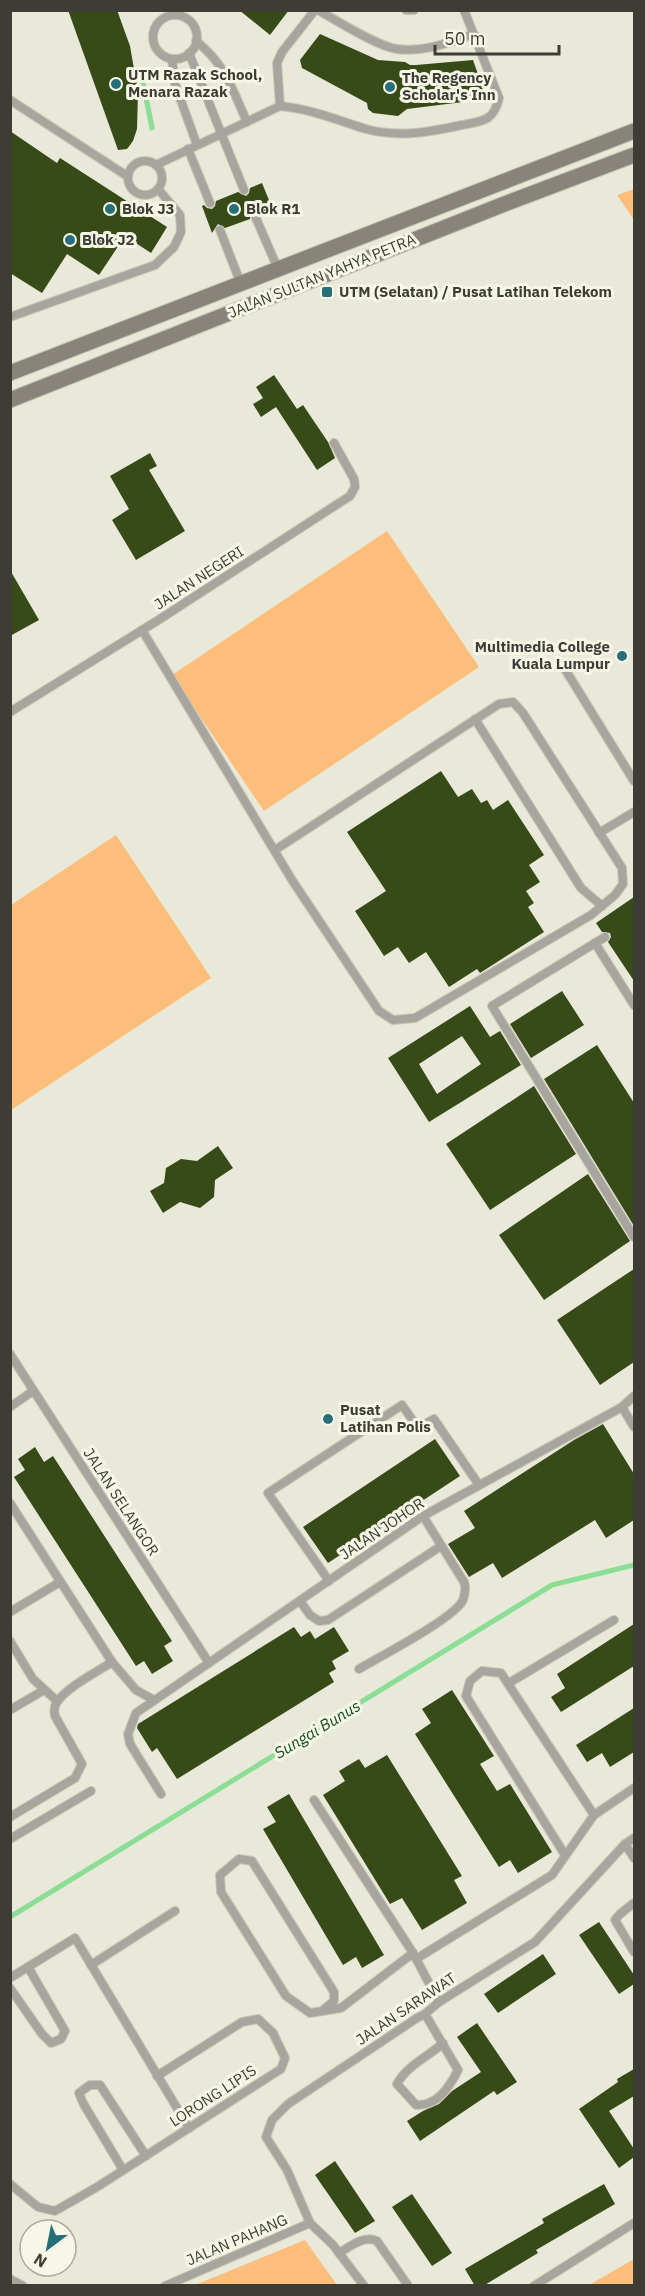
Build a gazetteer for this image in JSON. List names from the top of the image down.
{
  "streets": {
    "main road": ["JALAN SULTAN YAHYA PETRA"],
    "lane": [
      "JALAN NEGERI",
      "JALAN SELANGOR",
      "JALAN JOHOR",
      "JALAN SARAWAT",
      "LORONG LIPIS",
      "JALAN PAHANG"
    ]
  },
  "crossings": [
    ["JALAN SELANGOR", "JALAN JOHOR"],
    ["JALAN SARAWAT", "JALAN PAHANG"]
  ],
  "water": ["Sungai Bunus"],
  "places": {
    "other": [
      "UTM Razak School, Menara Razak",
      "The Regency Scholar's Inn",
      "Blok J3",
      "Blok R1",
      "Blok J2",
      "Multimedia College Kuala Lumpur",
      "Pusat Latihan Polis"
    ],
    "transit": ["UTM (Selatan) / Pusat Latihan Telekom"]
  },
  "scale_bar": "50 m",
  "north": "bottom left"
}
